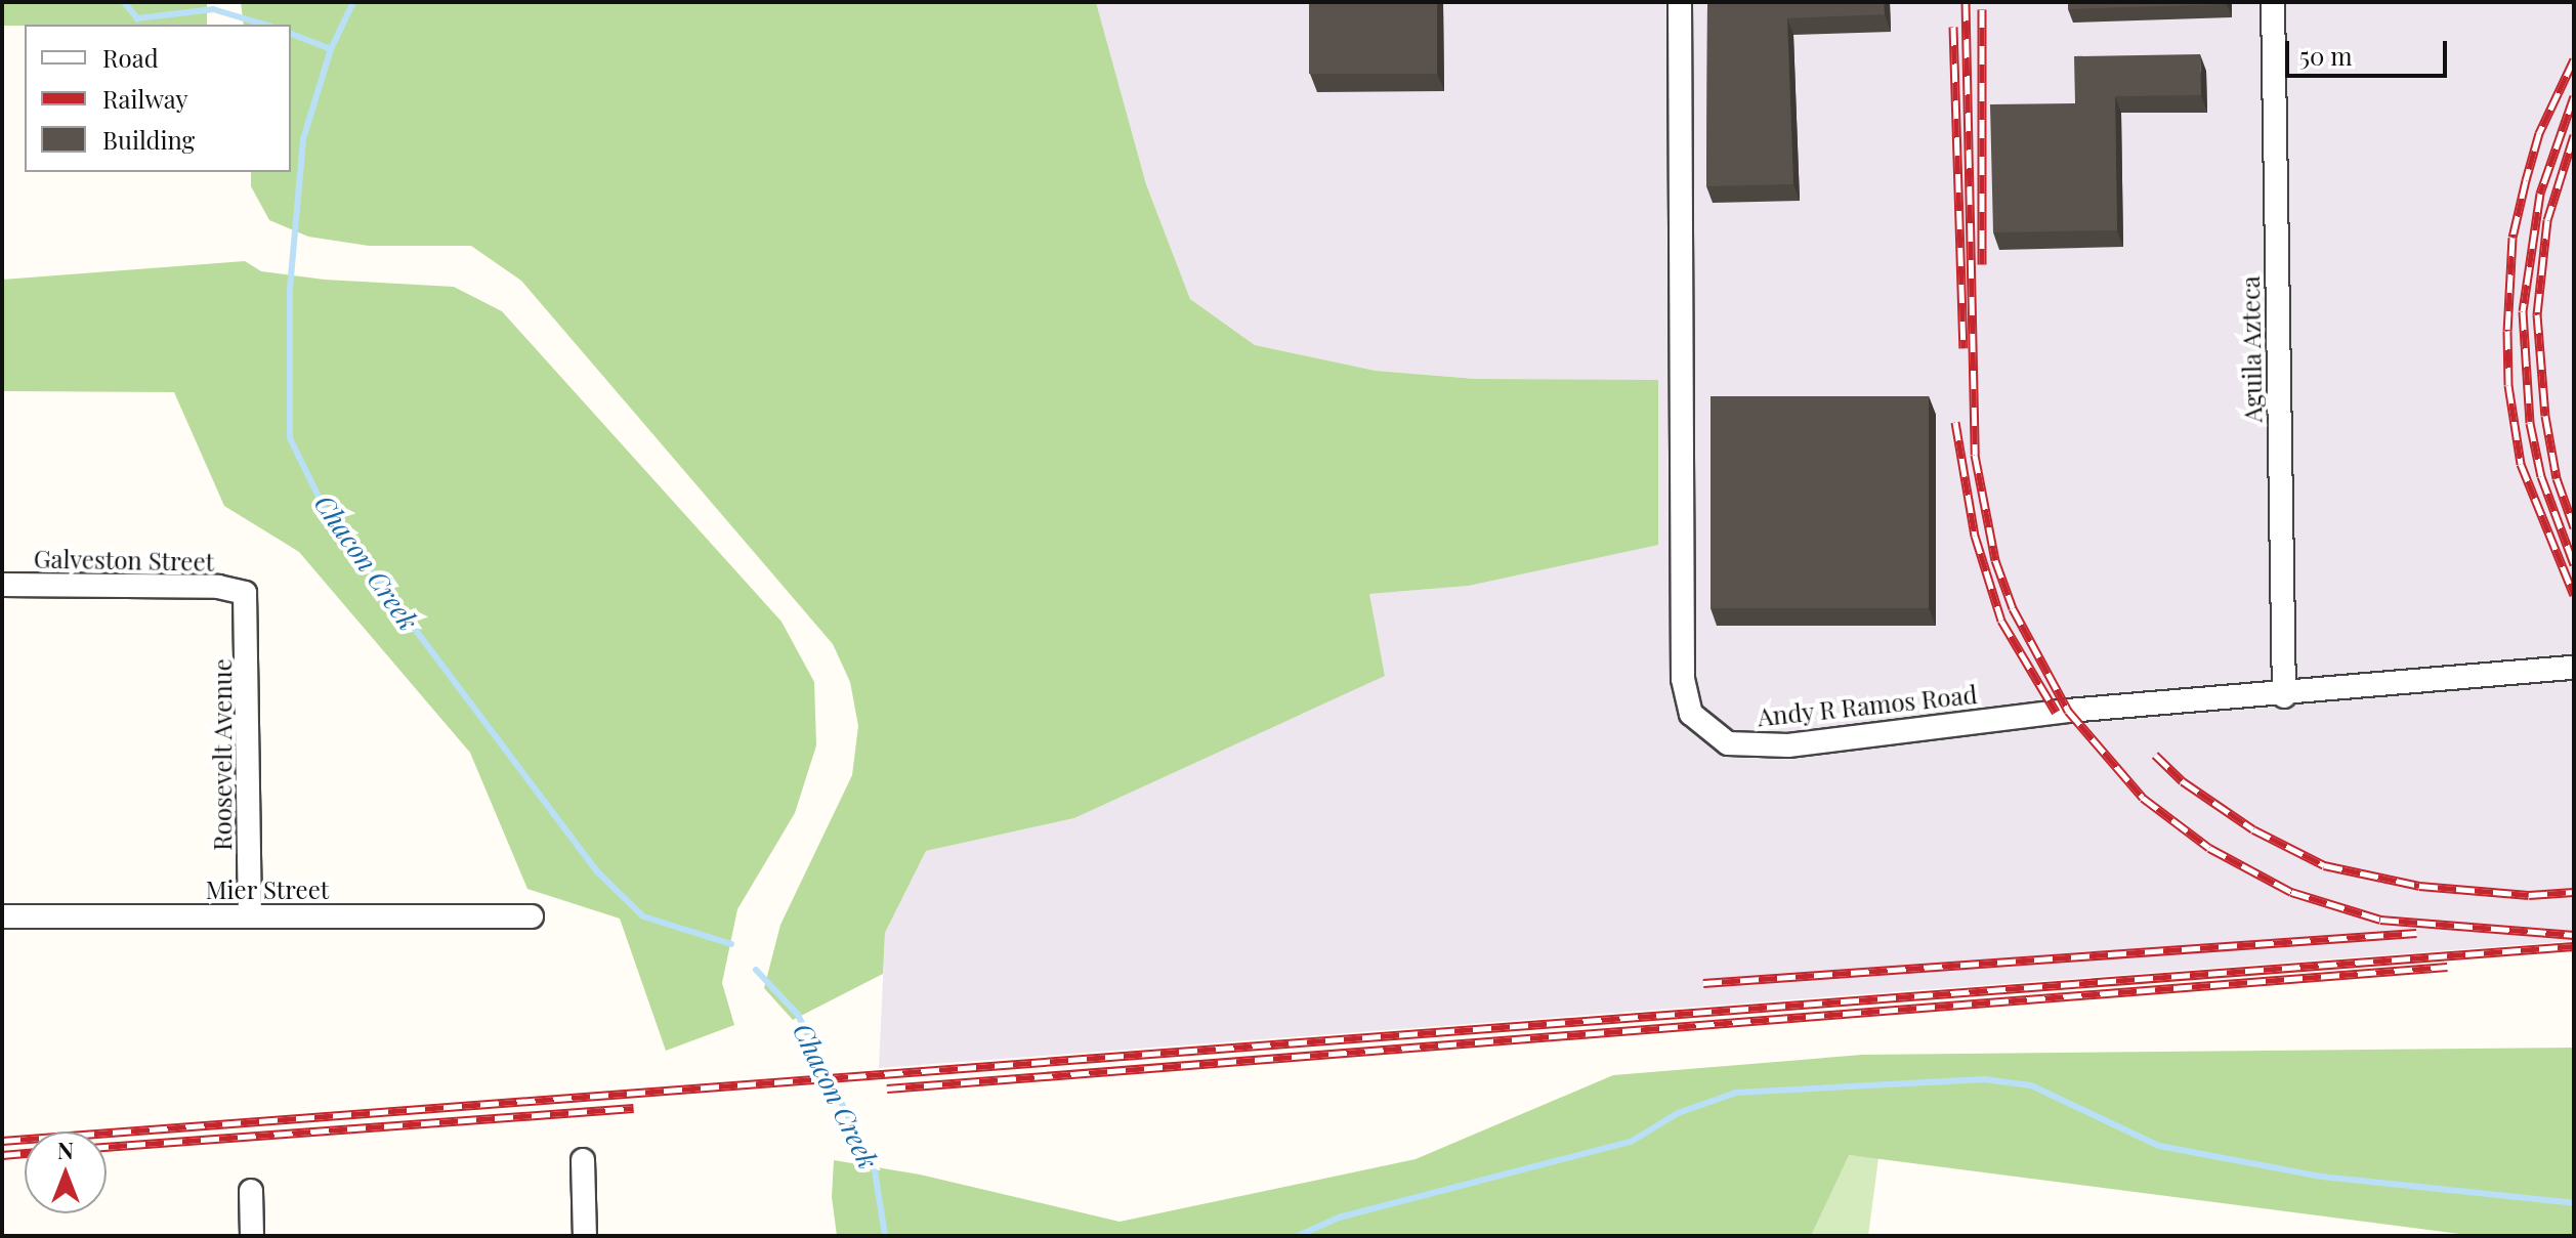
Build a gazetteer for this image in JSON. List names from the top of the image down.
{
  "streets": {
    "street": [
      "Aguila Azteca",
      "Galveston Street",
      "Andy R Ramos Road",
      "Roosevelt Avenue",
      "Mier Street"
    ]
  },
  "crossings": [
    ["Aguila Azteca", "Andy R Ramos Road"],
    ["Galveston Street", "Roosevelt Avenue"],
    ["Roosevelt Avenue", "Mier Street"]
  ],
  "water": ["Chacon Creek"],
  "legend": ["Road", "Railway", "Building"],
  "scale_bar": "50 m",
  "north": "top"
}
